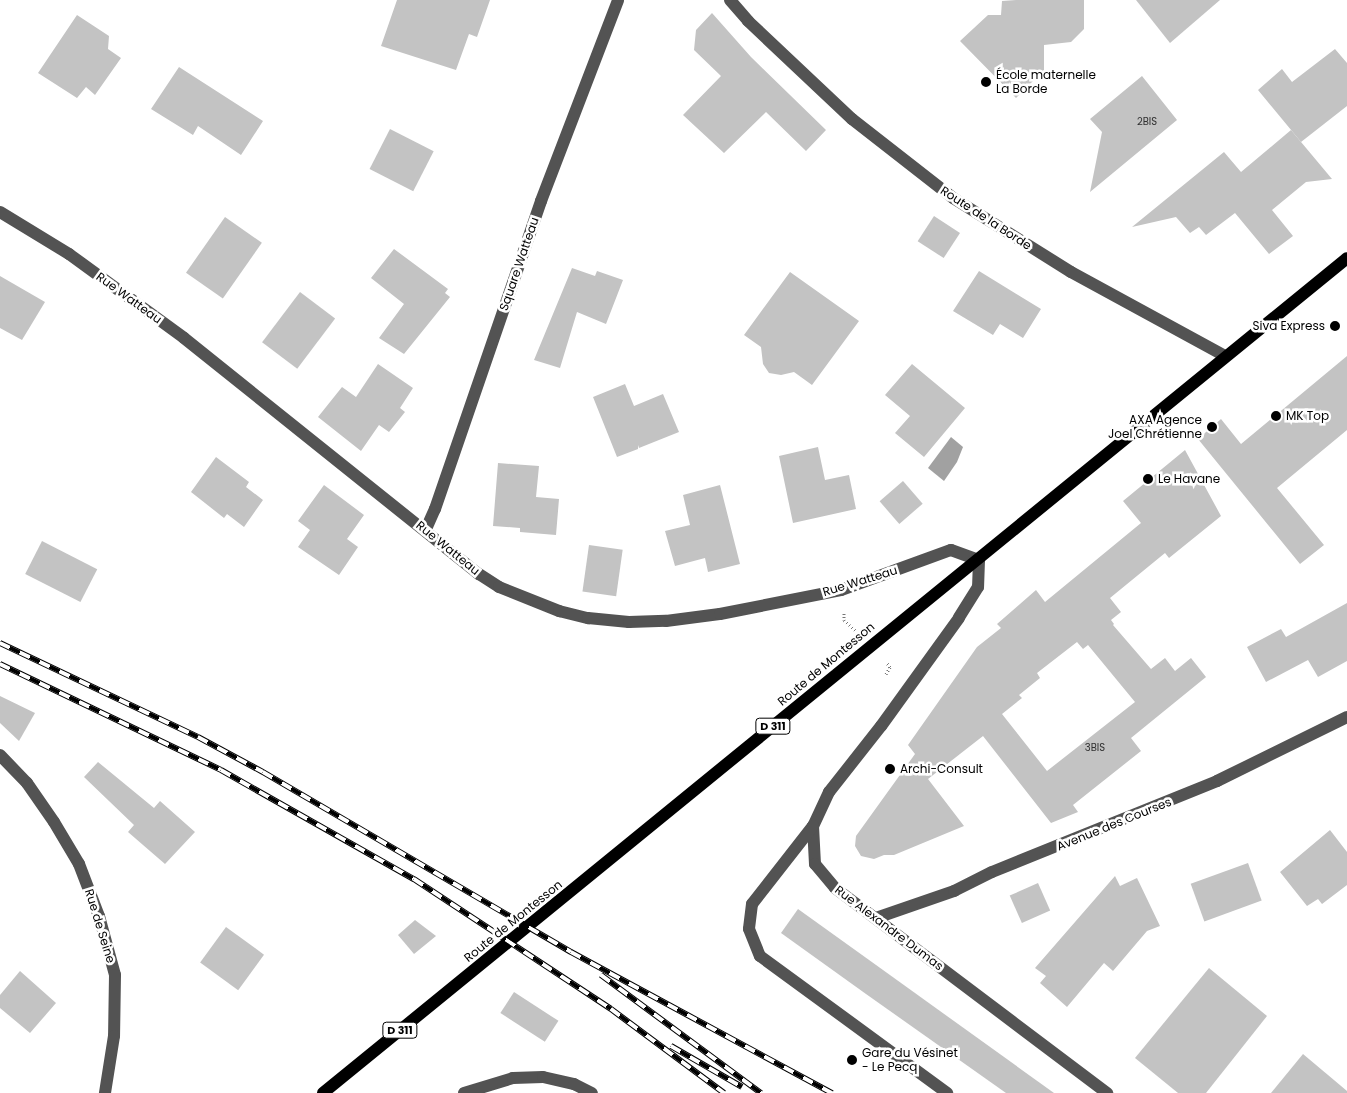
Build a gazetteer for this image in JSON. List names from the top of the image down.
{
  "streets": {
    "main road": ["Route de Montesson", "D 311"],
    "street": [
      "Route de la Borde",
      "Square Watteau",
      "Rue Watteau",
      "Avenue des Courses",
      "Rue de Seine",
      "Rue Alexandre Dumas"
    ]
  },
  "crossings": [
    ["Route de la Borde", "Route de Montesson"],
    ["Square Watteau", "Rue Watteau"],
    ["Rue Watteau", "Route de Montesson"],
    ["Rue Watteau", "Rue Alexandre Dumas"],
    ["Route de Montesson", "Rue Alexandre Dumas"],
    ["Avenue des Courses", "Rue Alexandre Dumas"]
  ],
  "places": [
    "École maternelle La Borde",
    "Siva Express",
    "MK Top",
    "AXA Agence Joel Chrétienne",
    "Le Havane",
    "Archi-Consult",
    "Gare du Vésinet - Le Pecq"
  ],
  "house_numbers": ["2BIS", "3BIS"]
}
